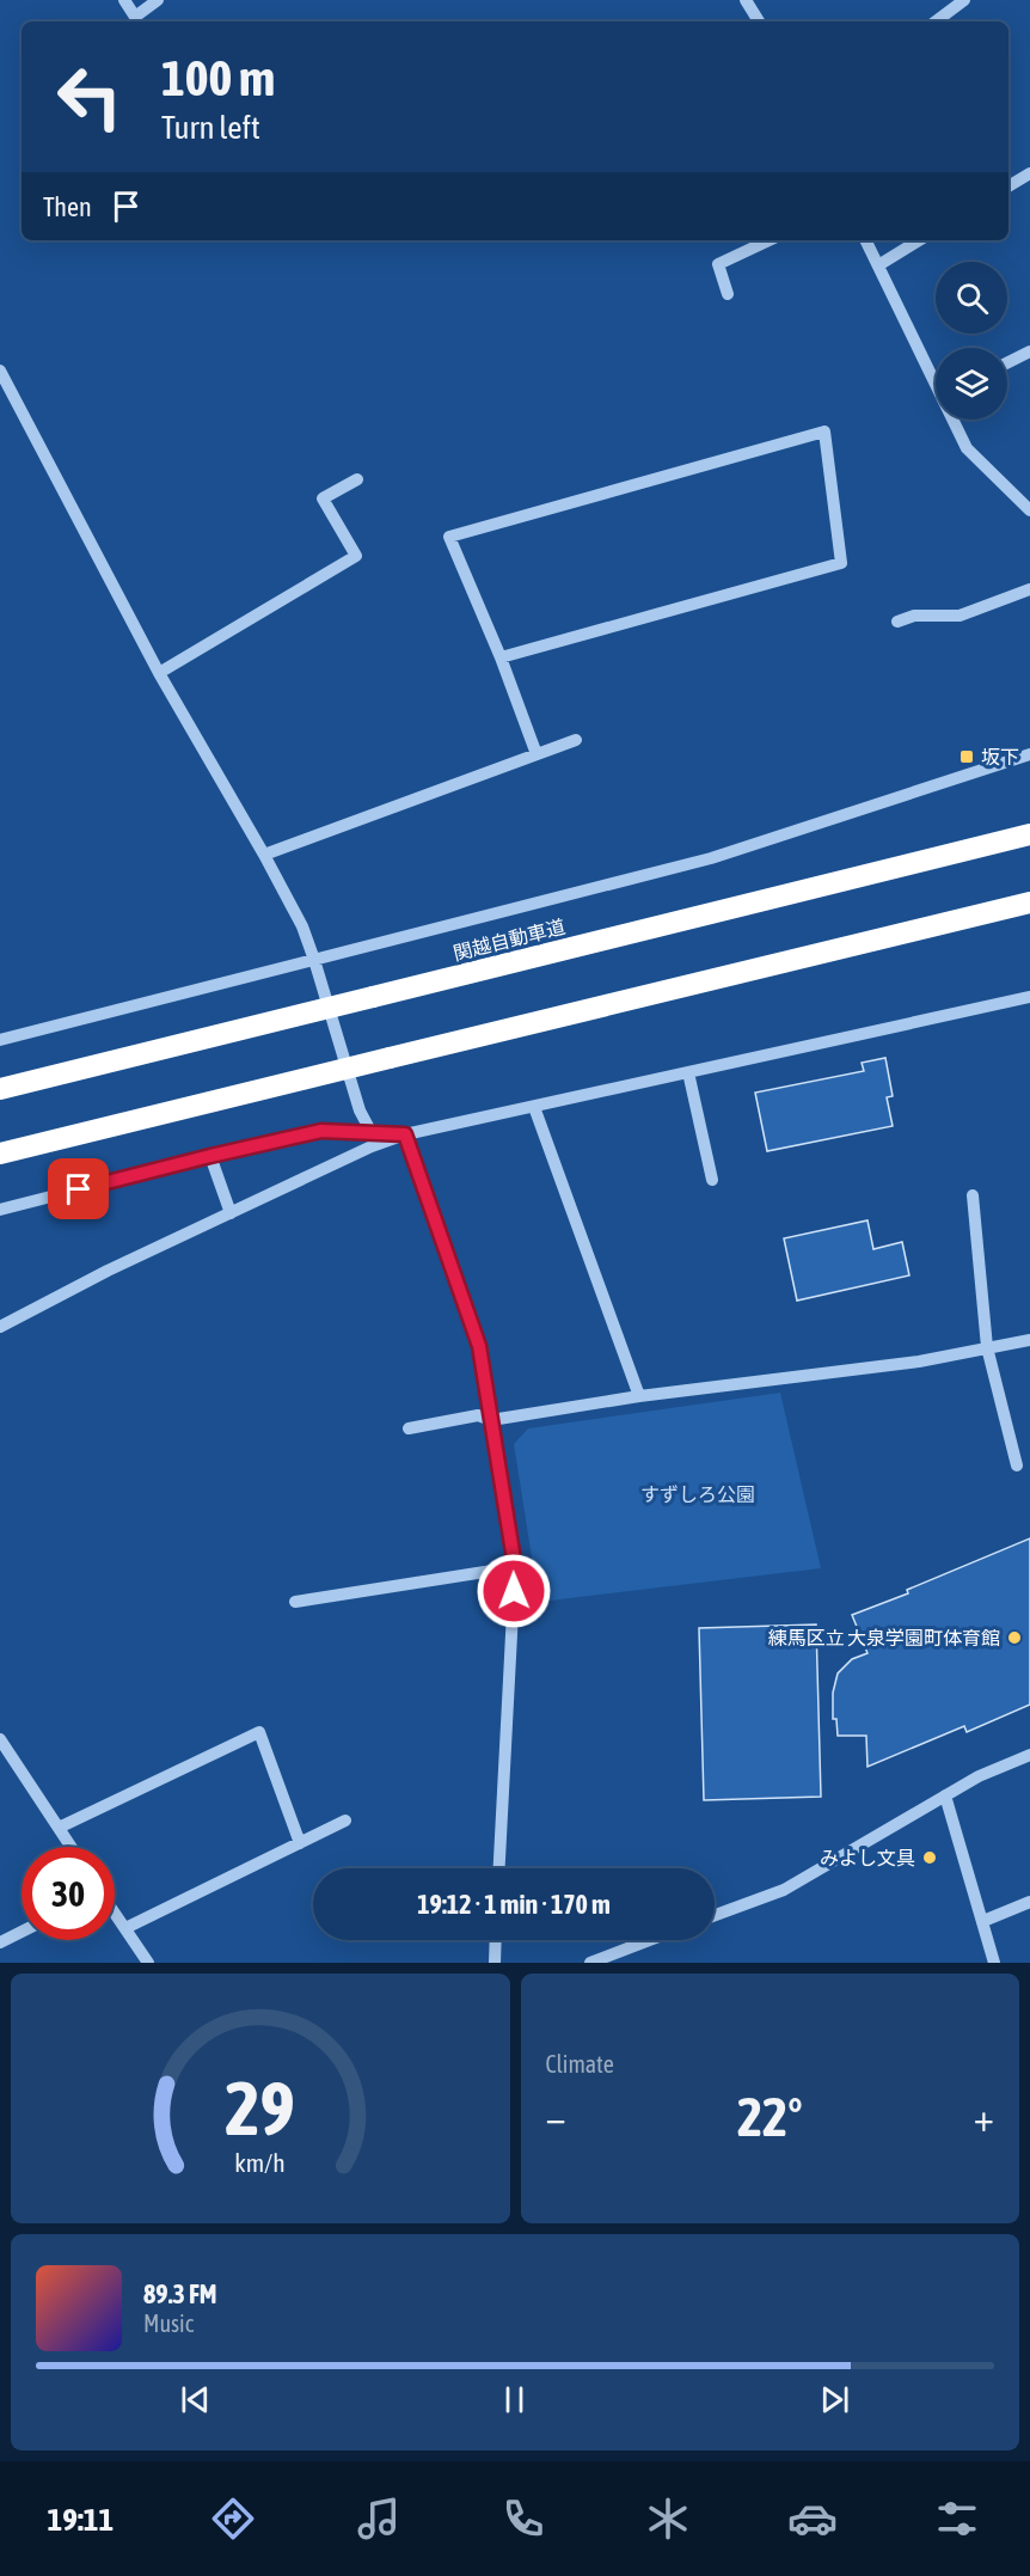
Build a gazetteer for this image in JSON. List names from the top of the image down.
{
  "streets": {
    "highway": ["関越自動車道"]
  },
  "parks": ["すずしろ公園"],
  "places": {
    "transit": ["坂下"],
    "other": ["練馬区立 大泉学園町体育館", "みよし文具"]
  },
  "page": {
    "turn": ["100 m", "Turn left"],
    "then": "Then",
    "limit": "30",
    "trip": "19:12 · 1 min · 170 m",
    "tile": "Climate",
    "heat": ["−", "22°", "+"],
    "song": ["89.3 FM", "Music"],
    "tabs": "19:11",
    "gauge": ["29", "km/h"]
  }
}
